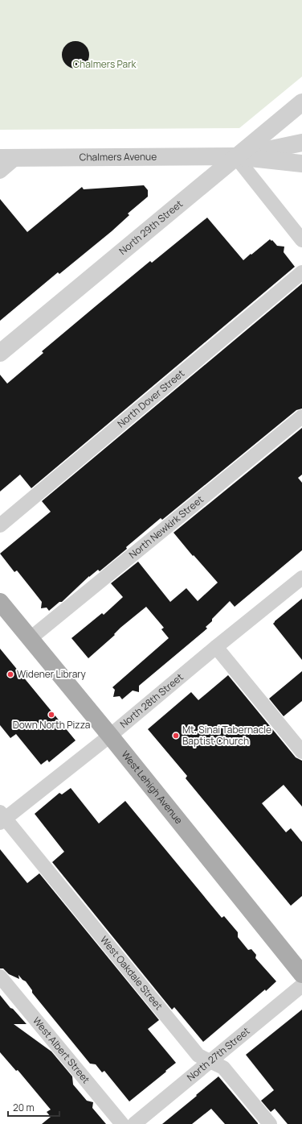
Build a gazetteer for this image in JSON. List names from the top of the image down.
{
  "streets": {
    "main road": ["West Lehigh Avenue"],
    "street": [
      "Chalmers Avenue",
      "North 29th Street",
      "North Dover Street",
      "North Newkirk Street",
      "North 28th Street",
      "West Oakdale Street",
      "West Albert Street",
      "North 27th Street"
    ]
  },
  "crossings": [
    ["Chalmers Avenue", "North 29th Street"],
    ["North Newkirk Street", "West Lehigh Avenue"],
    ["North 28th Street", "West Lehigh Avenue"],
    ["North 28th Street", "West Oakdale Street"],
    ["West Oakdale Street", "North 27th Street"]
  ],
  "parks": ["Chalmers Park"],
  "places": ["Widener Library", "Down North Pizza", "Mt. Sinai Tabernacle Baptist Church"],
  "scale_bar": "20 m"
}
